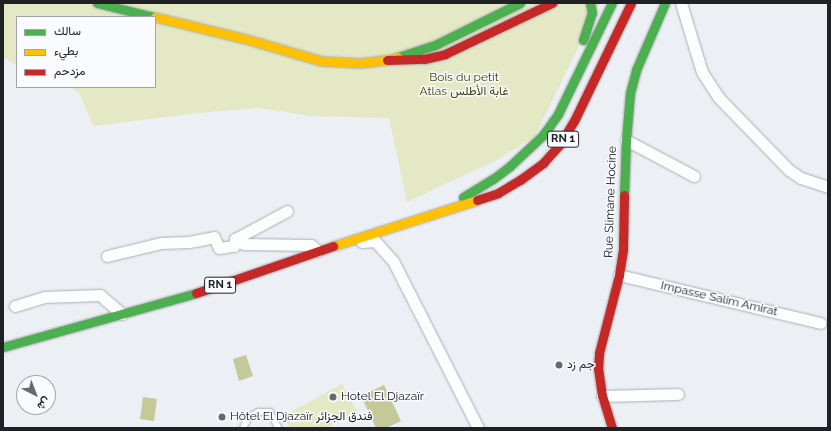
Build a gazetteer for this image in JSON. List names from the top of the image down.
{
  "streets": {
    "main road": ["RN 1", "Rue Slimane Hocine"],
    "street": ["Impasse Salim Amirat"]
  },
  "crossings": [
    ["Rue Slimane Hocine", "Impasse Salim Amirat"]
  ],
  "parks": ["Bois du petit Atlas غابة الأطلس"],
  "places": ["جم زد", "Hotel El Djazaïr", "Hôtel El Djazaïr فندق الجزائر"],
  "legend": ["سالك", "بطيء", "مزدحم"],
  "north": "bottom right"
}
